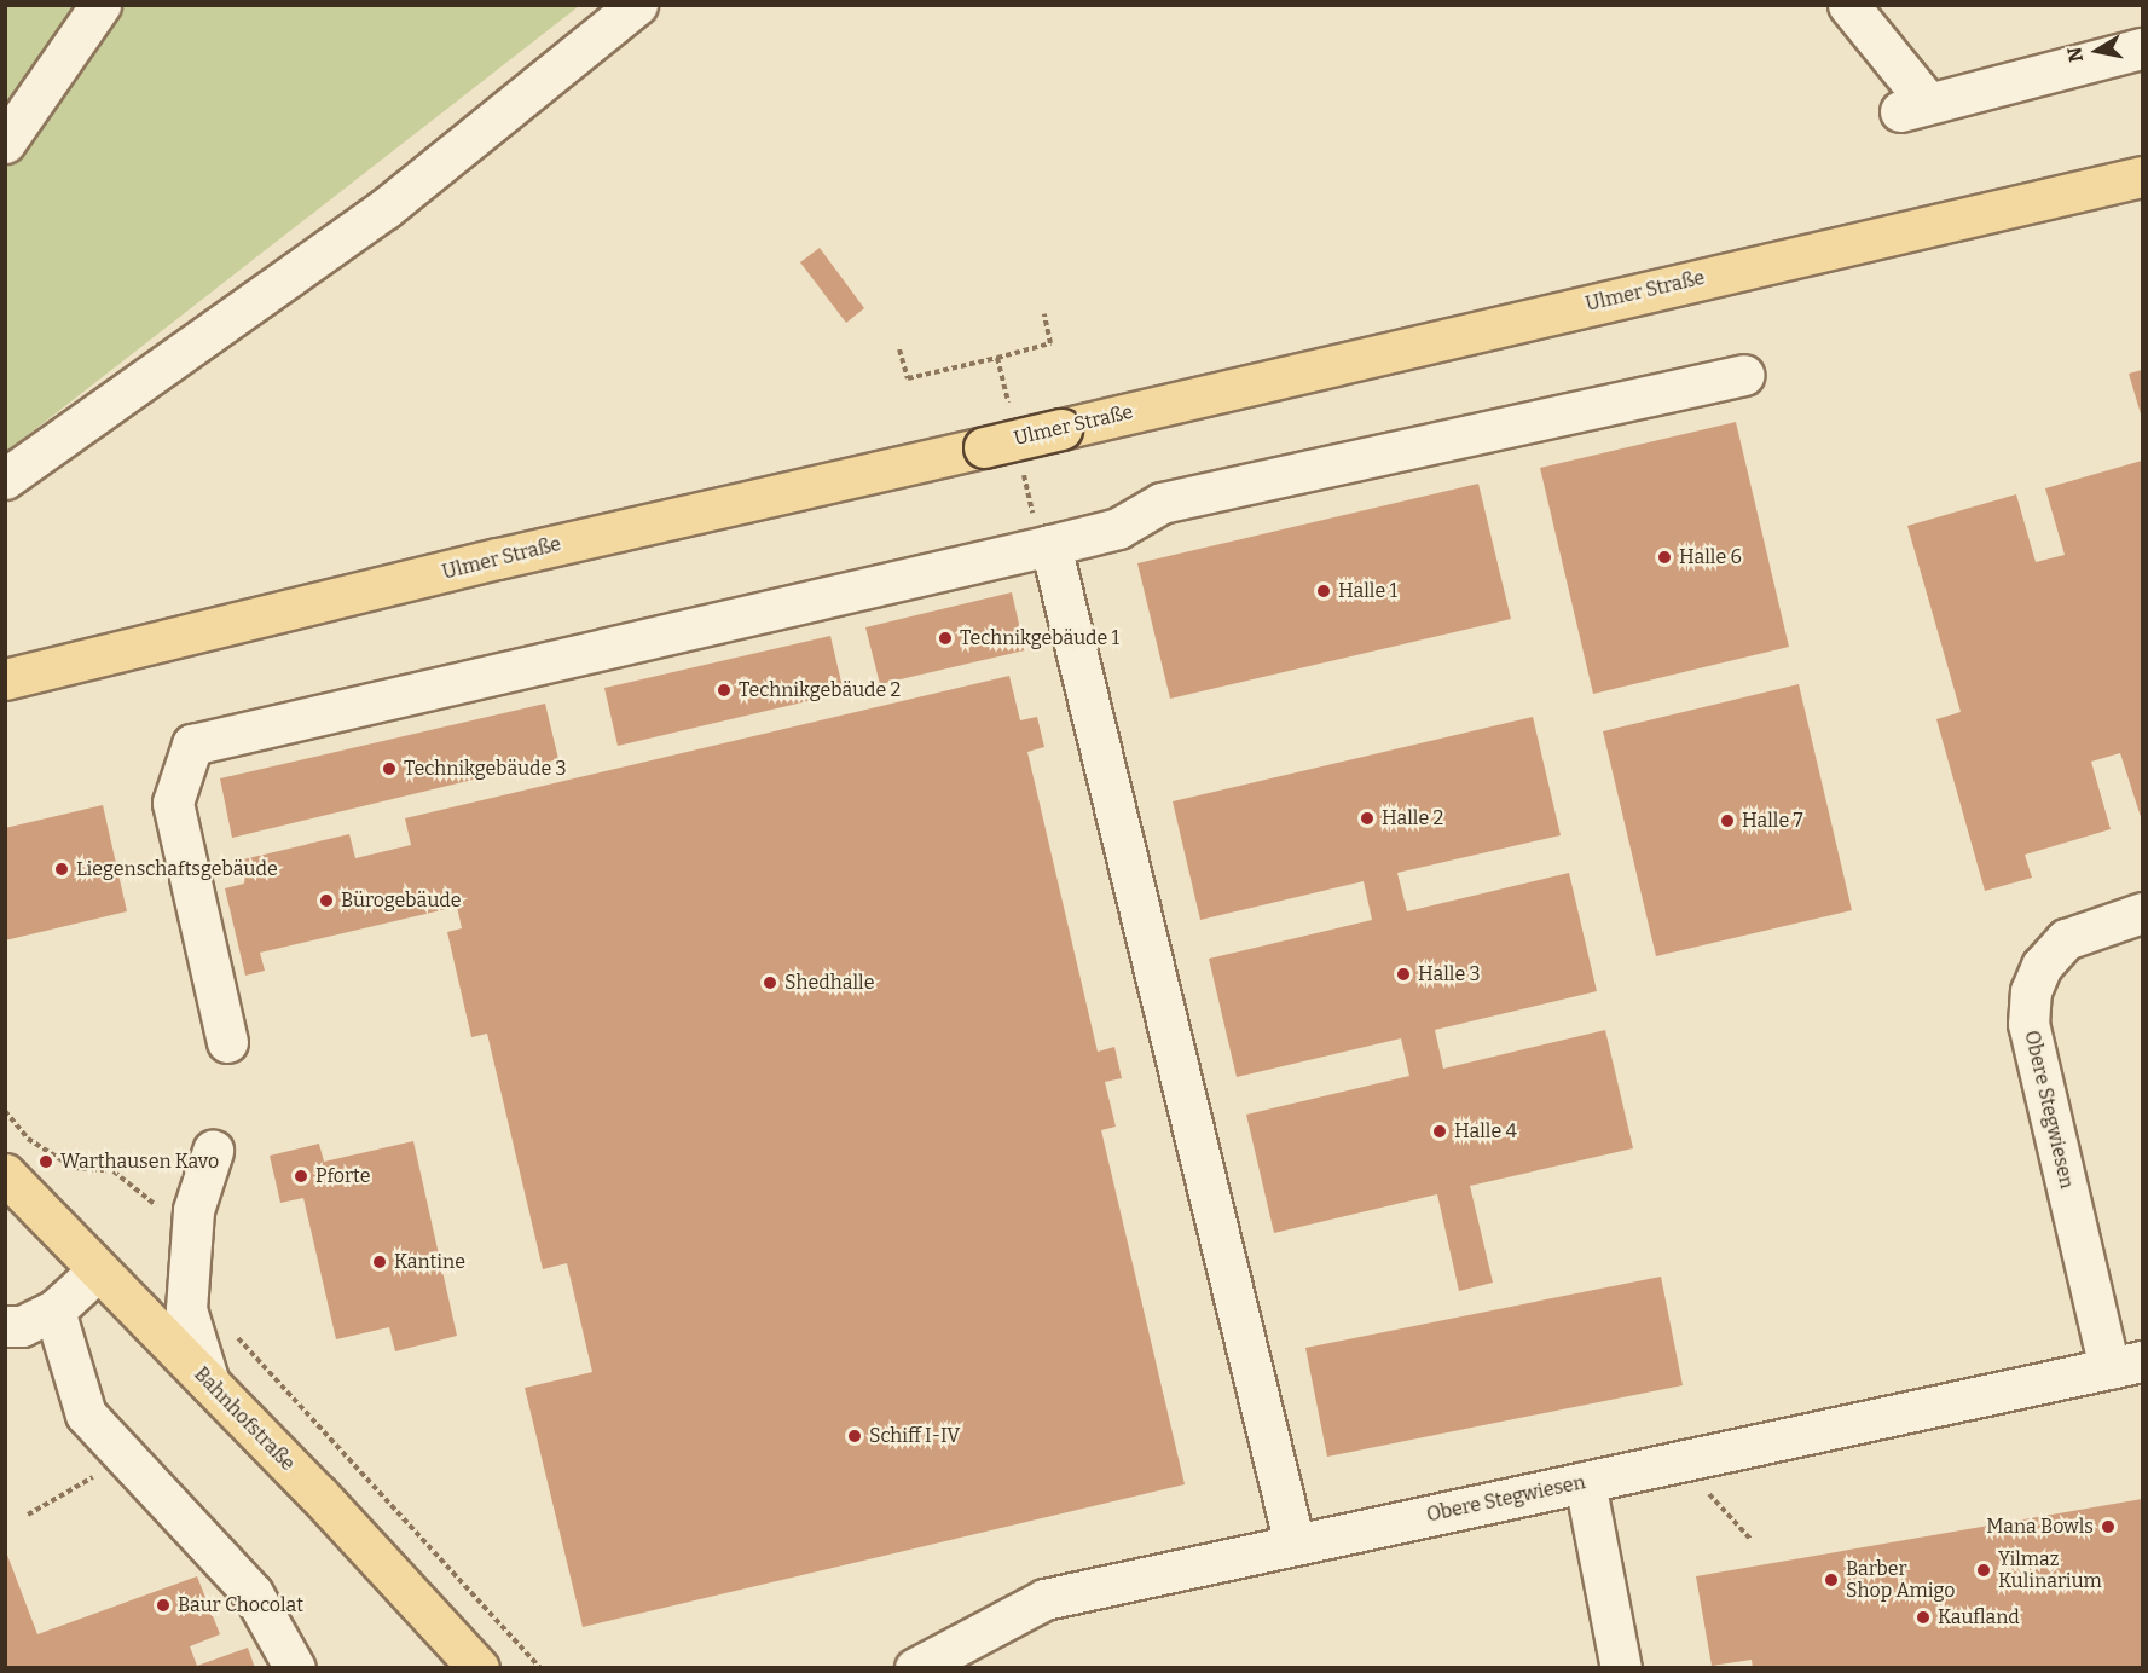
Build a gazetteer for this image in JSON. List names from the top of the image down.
{
  "streets": {
    "main road": ["Ulmer Straße", "Bahnhofstraße"],
    "street": ["Obere Stegwiesen"]
  },
  "places": [
    "Halle 6",
    "Halle 1",
    "Technikgebäude 1",
    "Technikgebäude 2",
    "Technikgebäude 3",
    "Halle 2",
    "Halle 7",
    "Liegenschaftsgebäude",
    "Bürogebäude",
    "Halle 3",
    "Shedhalle",
    "Halle 4",
    "Warthausen Kavo",
    "Pforte",
    "Kantine",
    "Schiff I-IV",
    "Mana Bowls",
    "Yilmaz Kulinarium",
    "Barber Shop Amigo",
    "Baur Chocolat",
    "Kaufland"
  ],
  "north": "left"
}
